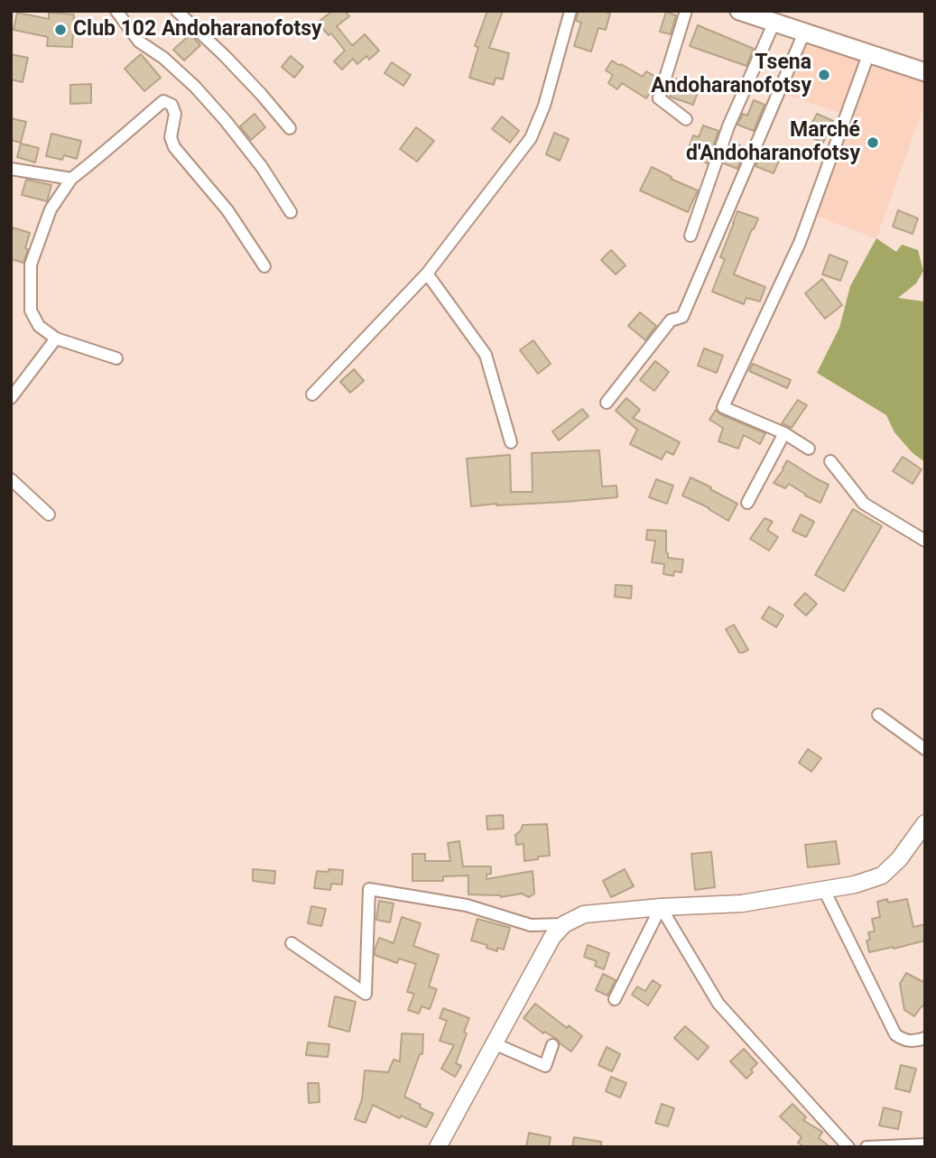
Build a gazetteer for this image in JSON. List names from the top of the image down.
{
  "places": ["Club 102 Andoharanofotsy", "Tsena Andoharanofotsy", "Marché d'Andoharanofotsy"]
}
